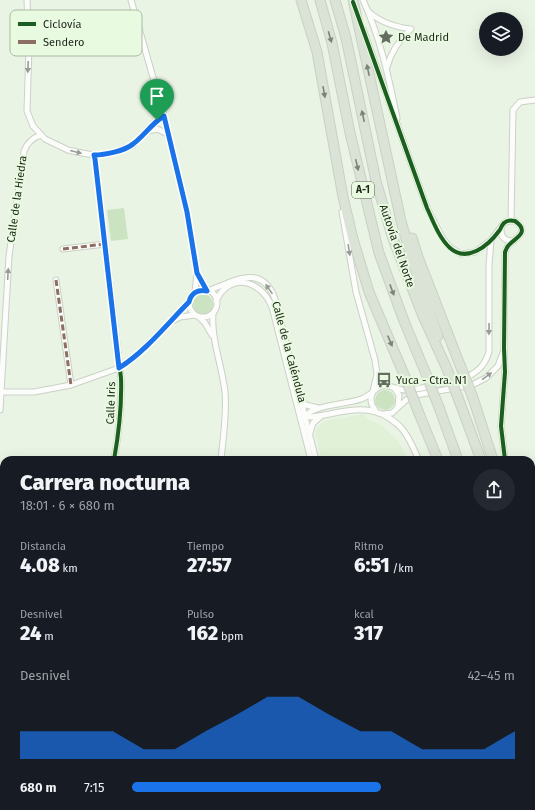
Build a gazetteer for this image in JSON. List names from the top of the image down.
{
  "streets": {
    "highway": ["A-1", "Autovía del Norte"],
    "street": ["Calle de la Hiedra", "Calle de la Caléndula", "Calle Iris"]
  },
  "one_way": ["Calle de la Hiedra"],
  "places": {
    "place": ["De Madrid"],
    "bus stop": ["Yuca - Ctra. N1"]
  },
  "legend": ["Ciclovía", "Sendero"],
  "page": {
    "heading": ["Carrera nocturna", "18:01 · 6 × 680 m"],
    "stats": [
      ["Distancia", "4.08 km"],
      ["Tiempo", "27:57"],
      ["Ritmo", "6:51 /km"],
      ["Desnivel", "24 m"],
      ["Pulso", "162 bpm"],
      ["kcal", "317"]
    ],
    "chart": ["Desnivel", "42–45 m"],
    "list": [
      {
        "name": "680 m",
        "note": "7:15"
      }
    ]
  }
}
